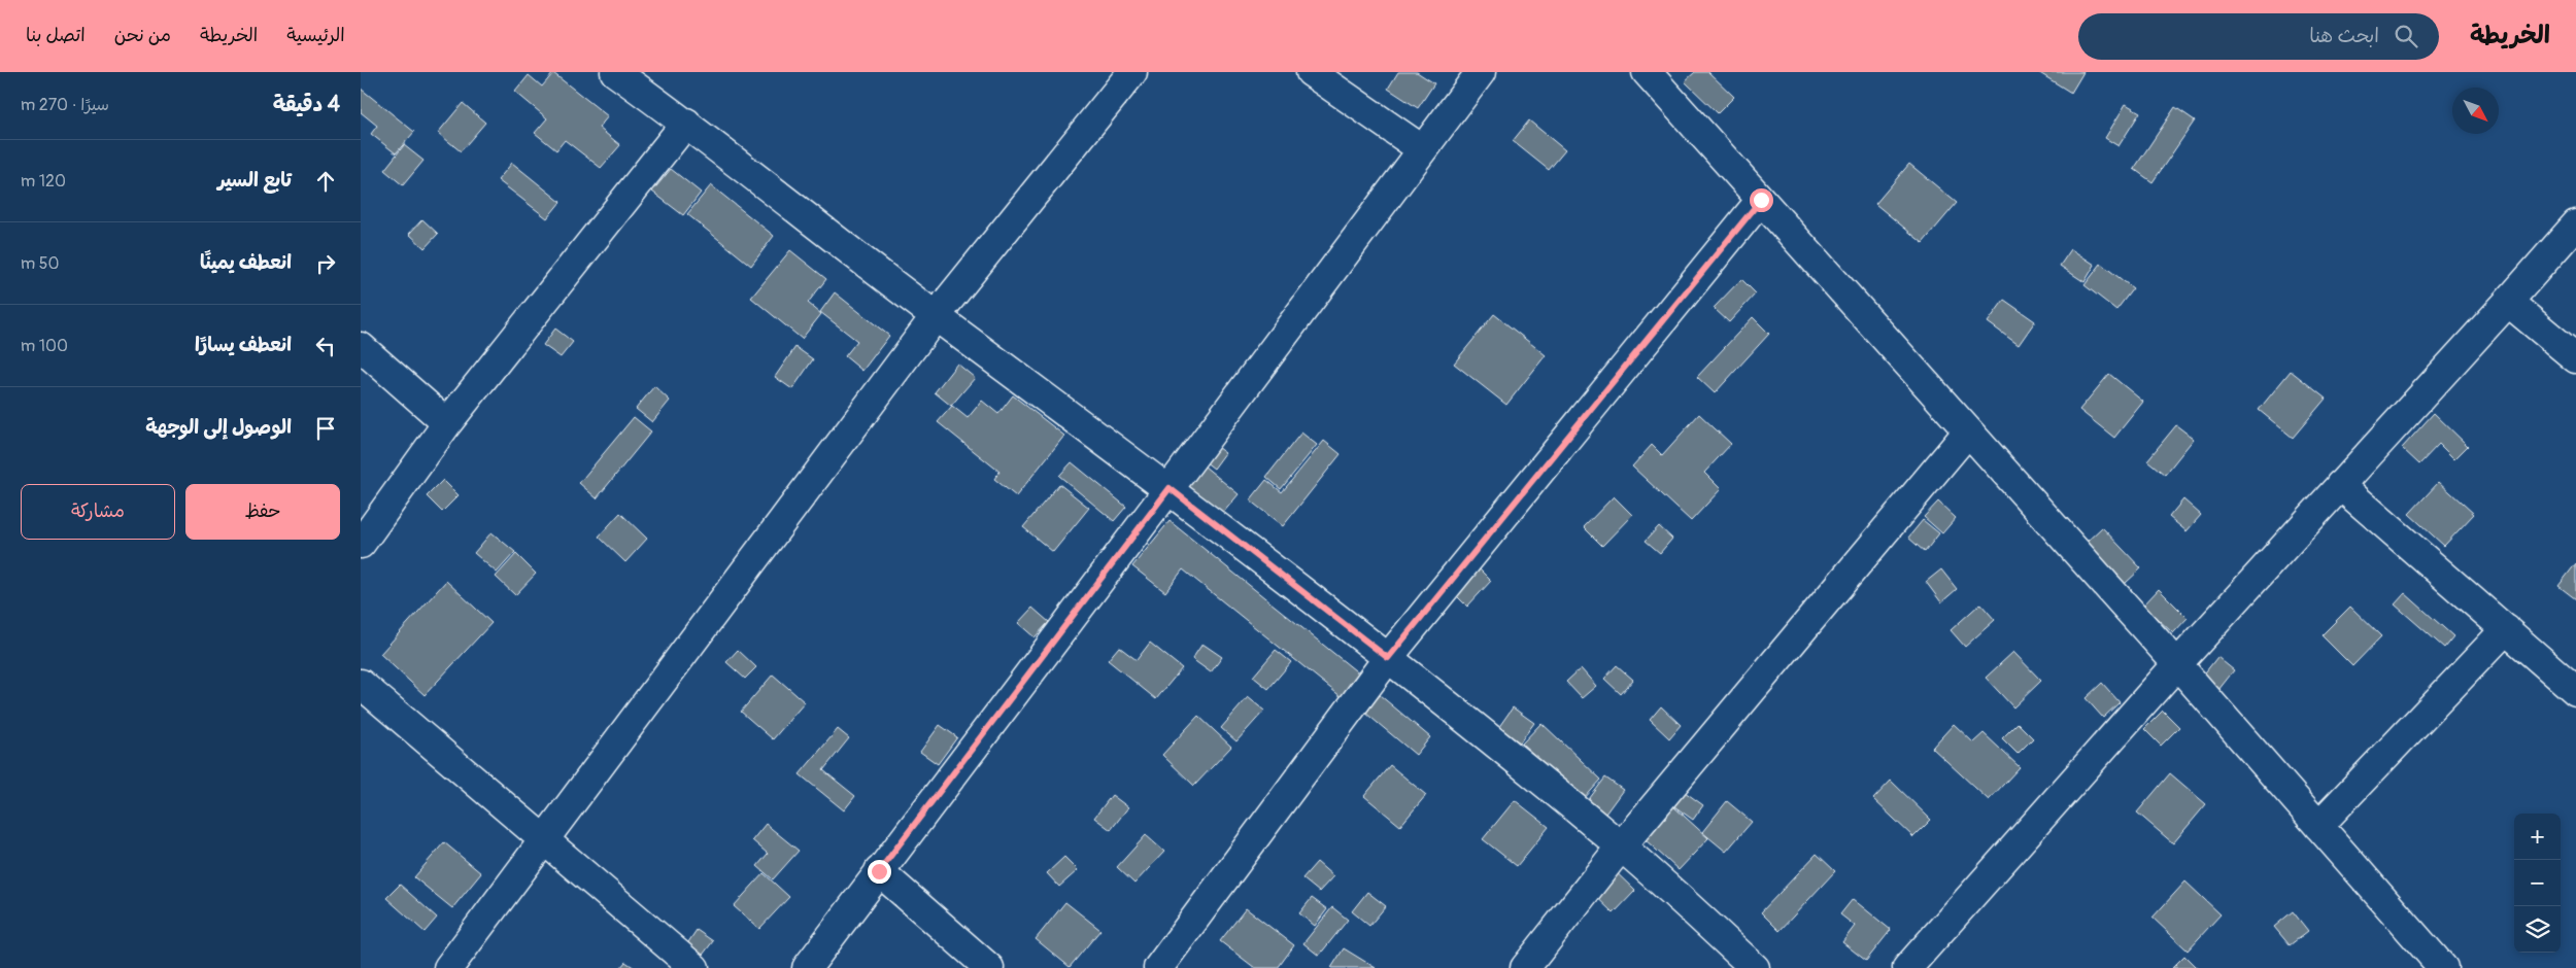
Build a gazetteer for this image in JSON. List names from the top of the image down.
{
  "north": "bottom right",
  "page": {
    "header": "الخريطة",
    "search": "ابحث هنا",
    "nav": [
      "الرئيسية",
      "الخريطة",
      "من نحن",
      "اتصل بنا"
    ],
    "heading": ["4 دقيقة", "سيرًا · 270 m"],
    "list": [
      ["تابع السير", "120 m"],
      ["انعطف يمينًا", "50 m"],
      ["انعطف يسارًا", "100 m"],
      "الوصول إلى الوجهة"
    ],
    "buttons": ["حفظ", "مشاركة"],
    "map_buttons": ["+", "−"]
  }
}
